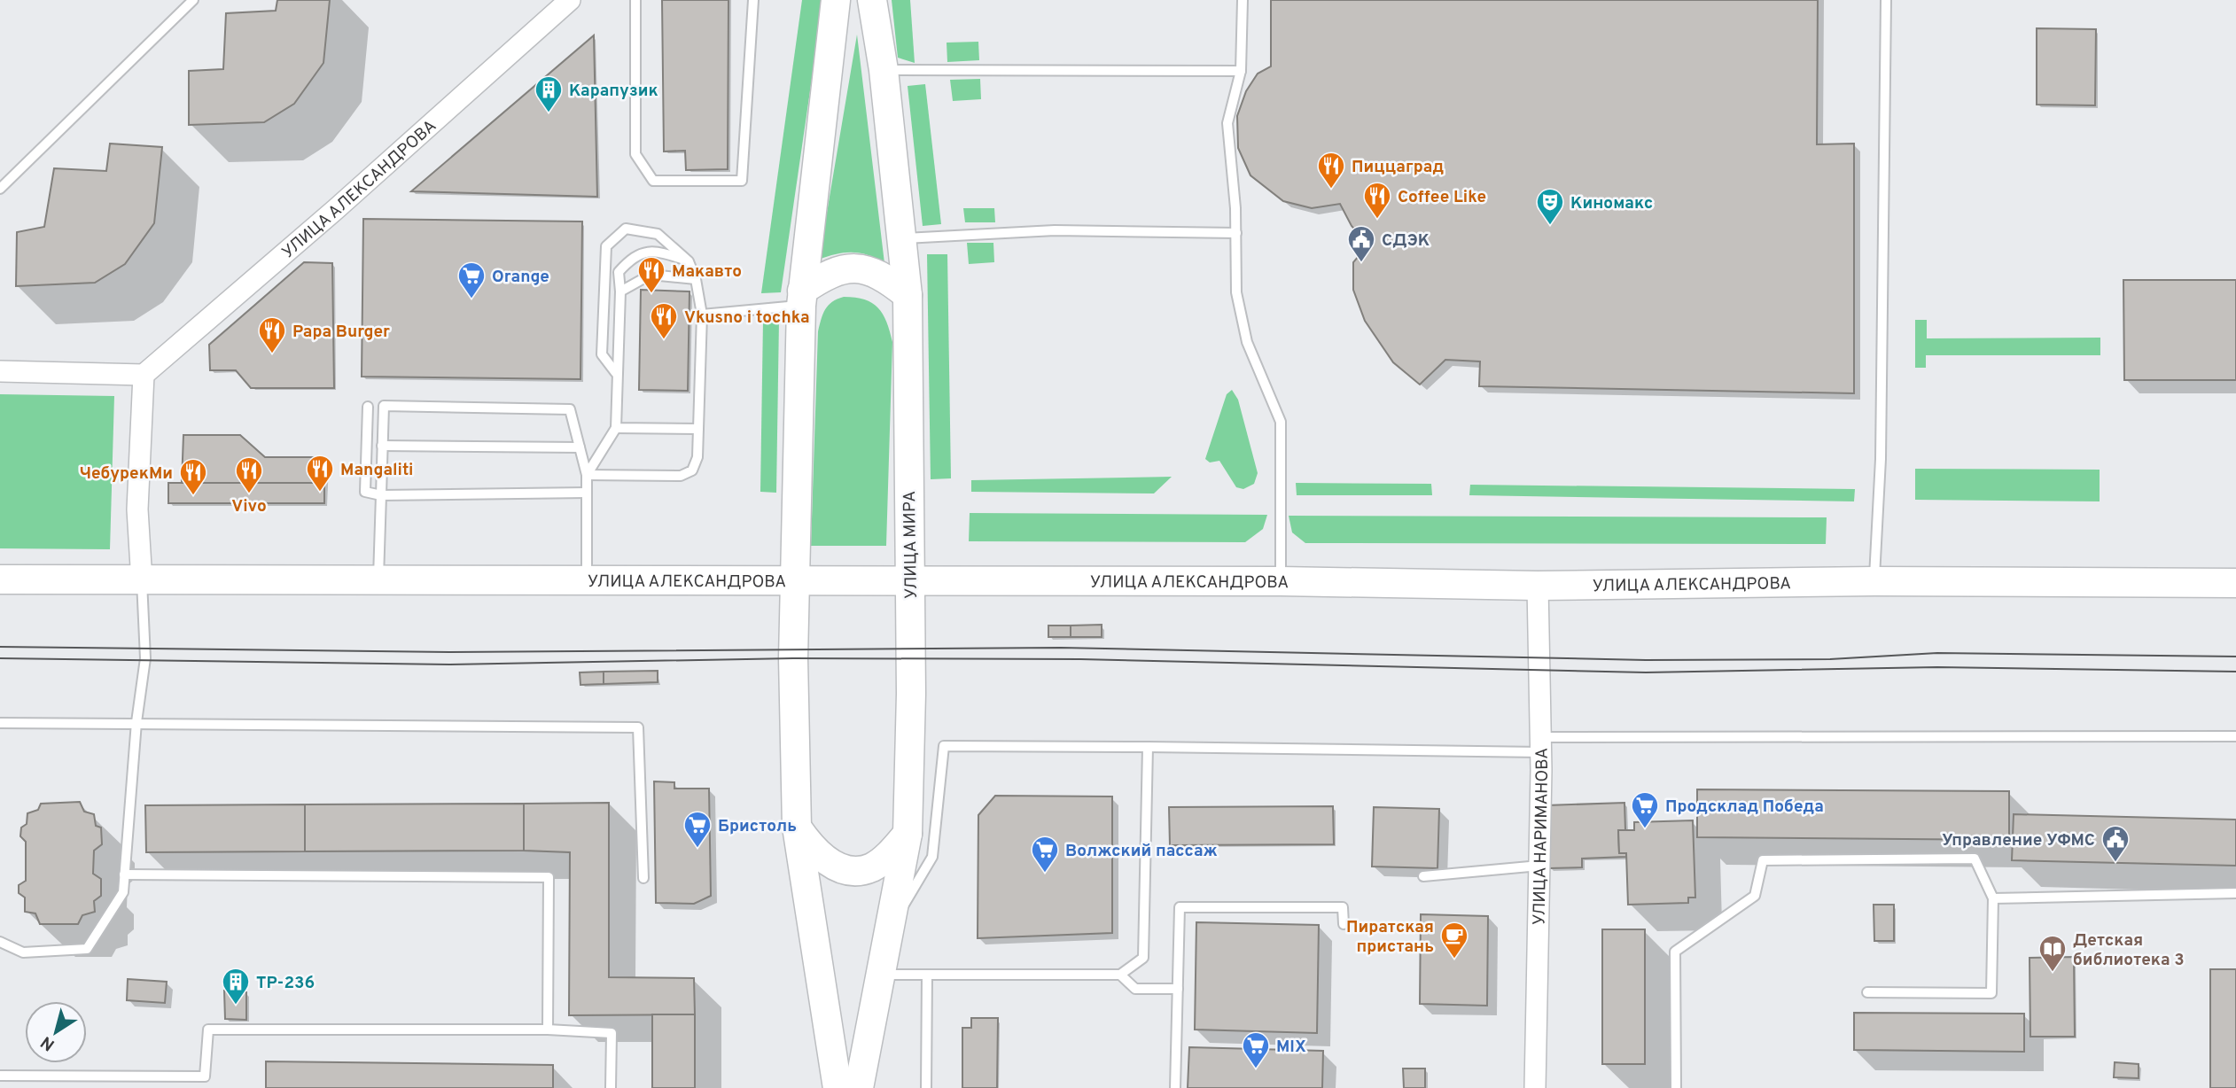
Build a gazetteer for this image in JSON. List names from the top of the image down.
{
  "streets": {
    "street": ["УЛИЦА АЛЕКСАНДРОВА", "УЛИЦА МИРА", "УЛИЦА НАРИМАНОВА"]
  },
  "crossings": [
    ["УЛИЦА АЛЕКСАНДРОВА", "УЛИЦА МИРА"],
    ["УЛИЦА АЛЕКСАНДРОВА", "УЛИЦА НАРИМАНОВА"]
  ],
  "places": {
    "building": ["Карапузик", "ТР-236"],
    "restaurant": [
      "Пиццаград",
      "Coffee Like",
      "Макавто",
      "Vkusno i tochka",
      "Papa Burger",
      "Mangaliti",
      "Vivo",
      "ЧебурекМи"
    ],
    "theatre": ["Киномакс"],
    "public building": ["СДЭК", "Управление УФМС"],
    "supermarket": [
      "Orange",
      "Продсклад Победа",
      "Бристоль",
      "Волжский пассаж",
      "MIX"
    ],
    "cafe": ["Пиратская пристань"],
    "library": ["Детская библиотека 3"]
  },
  "north": "bottom left"
}
